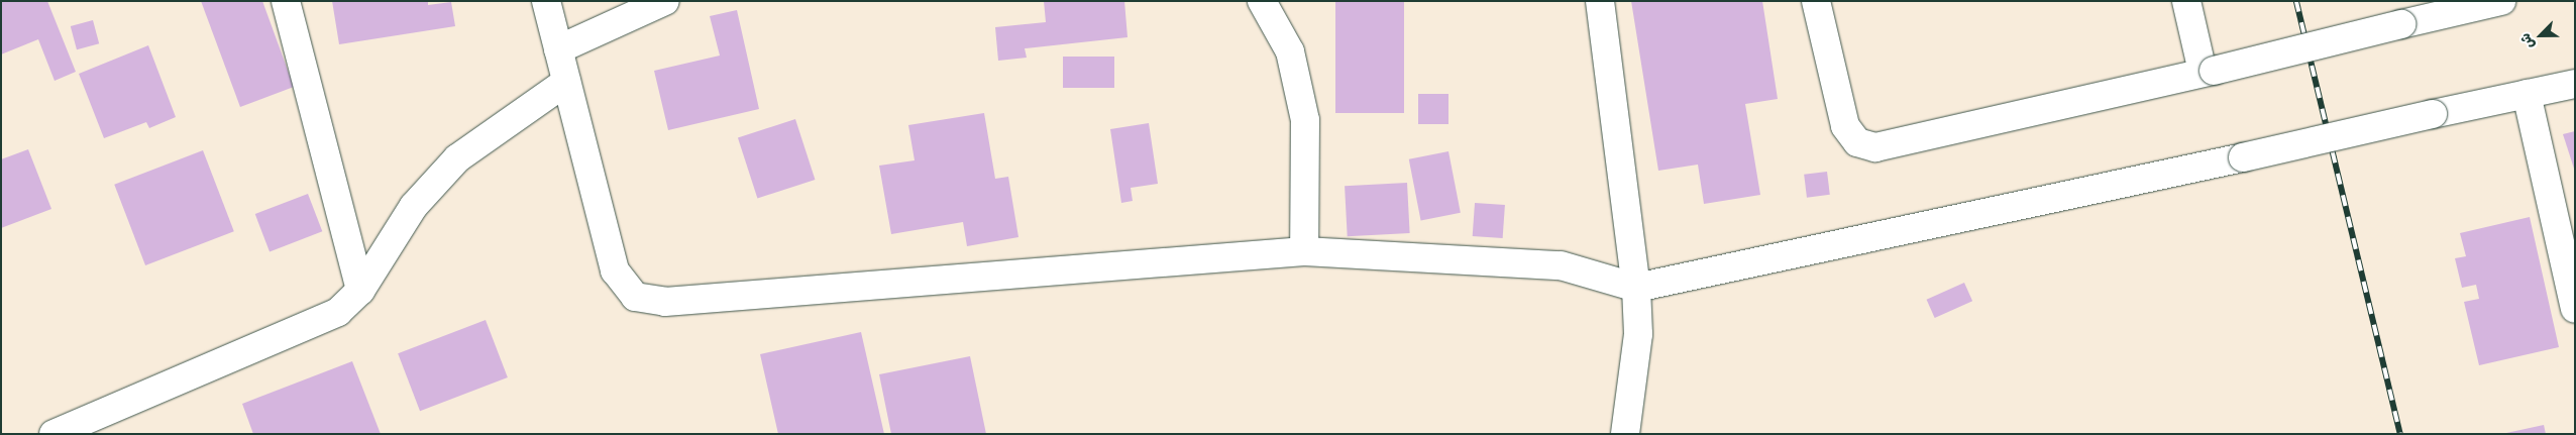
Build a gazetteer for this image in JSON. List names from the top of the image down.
{
  "north": "bottom left"
}
